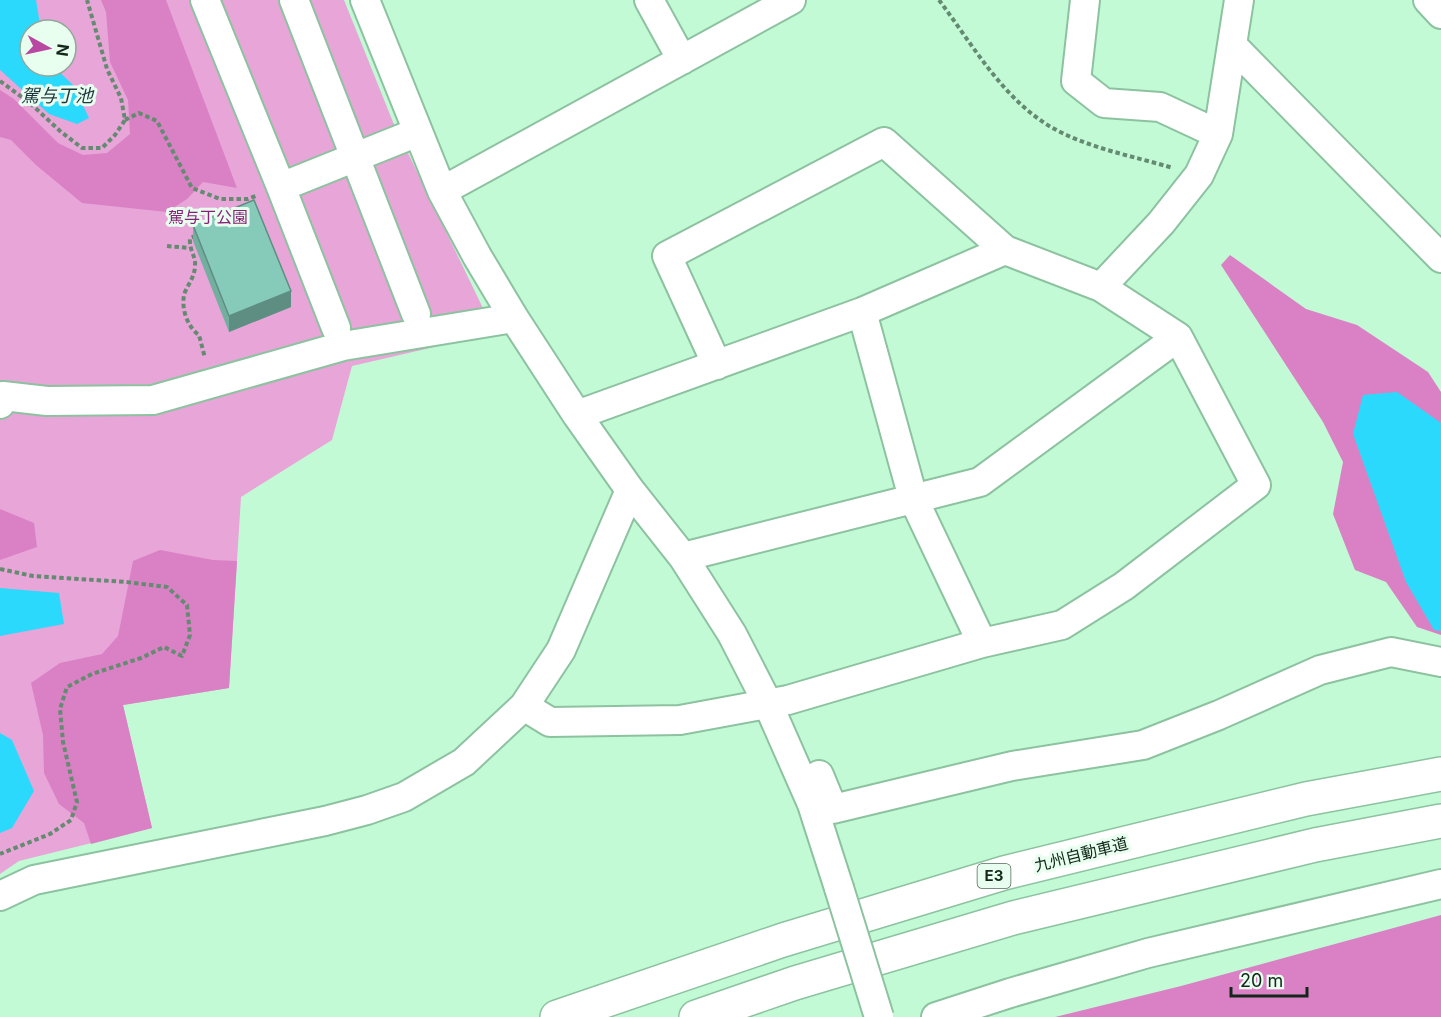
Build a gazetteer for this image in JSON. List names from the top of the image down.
{
  "streets": {
    "highway": ["九州自動車道", "E3"]
  },
  "water": ["駕与丁池"],
  "parks": ["駕与丁公園"],
  "scale_bar": "20 m",
  "north": "right"
}
